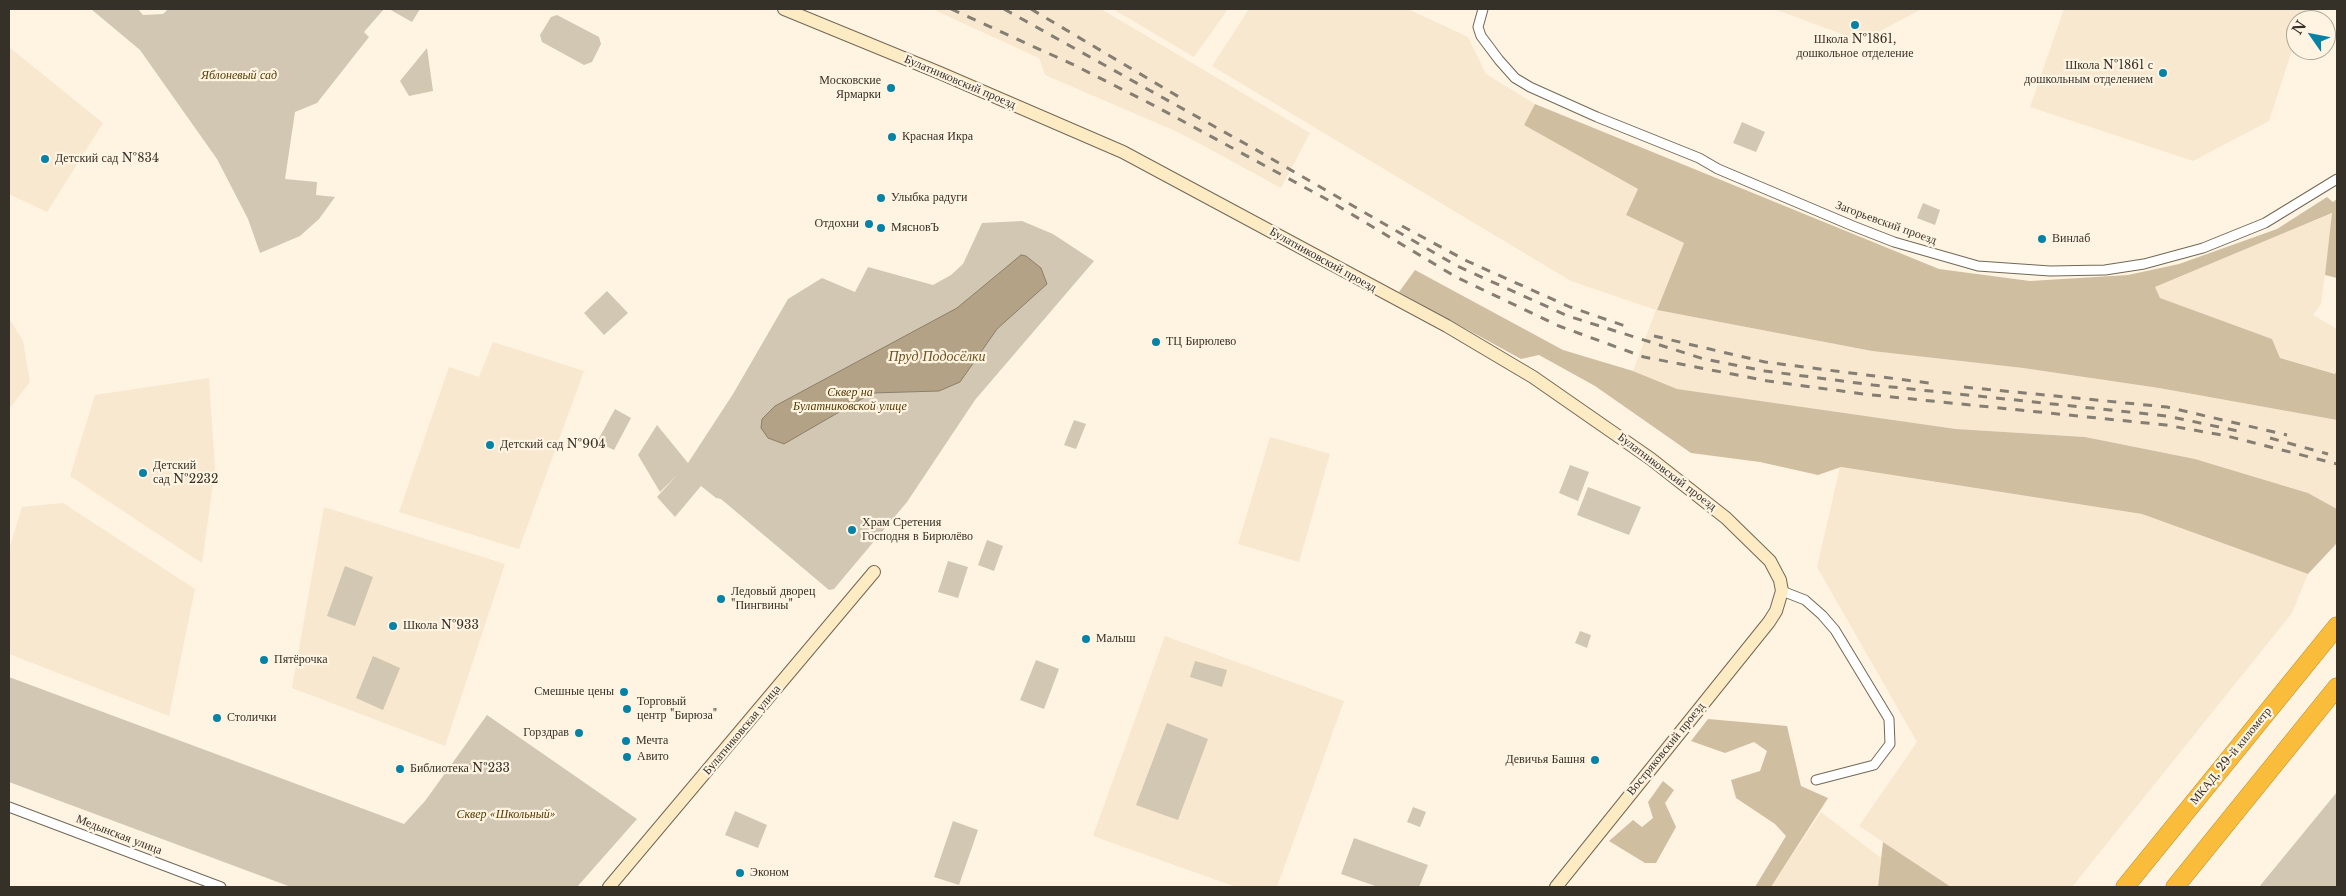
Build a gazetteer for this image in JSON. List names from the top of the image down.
{
  "streets": {
    "highway": ["МКАД, 29-й километр"],
    "street": [
      "Булатниковский проезд",
      "Загорьевский проезд",
      "Булатниковская улица",
      "Востряковский проезд",
      "Медынская улица"
    ]
  },
  "crossings": [
    ["Булатниковский проезд", "Востряковский проезд"]
  ],
  "water": ["Пруд Подосёлки"],
  "parks": ["Яблоневый сад", "Сквер на Булатниковской улице", "Сквер «Школьный»"],
  "places": [
    "Школа №1861, дошкольное отделение",
    "Школа №1861 с дошкольным отделением",
    "Московские Ярмарки",
    "Красная Икра",
    "Детский сад №834",
    "Улыбка радуги",
    "Отдохни",
    "МясновЪ",
    "Винлаб",
    "ТЦ Бирюлево",
    "Детский сад №904",
    "Детский сад №2232",
    "Храм Сретения Господня в Бирюлёво",
    "Ледовый дворец \"Пингвины\"",
    "Школа №933",
    "Малыш",
    "Пятёрочка",
    "Смешные цены",
    "Торговый центр \"Бирюза\"",
    "Столички",
    "Горздрав",
    "Мечта",
    "Авито",
    "Девичья Башня",
    "Библиотека №233",
    "Эконом"
  ],
  "north": "top left"
}
